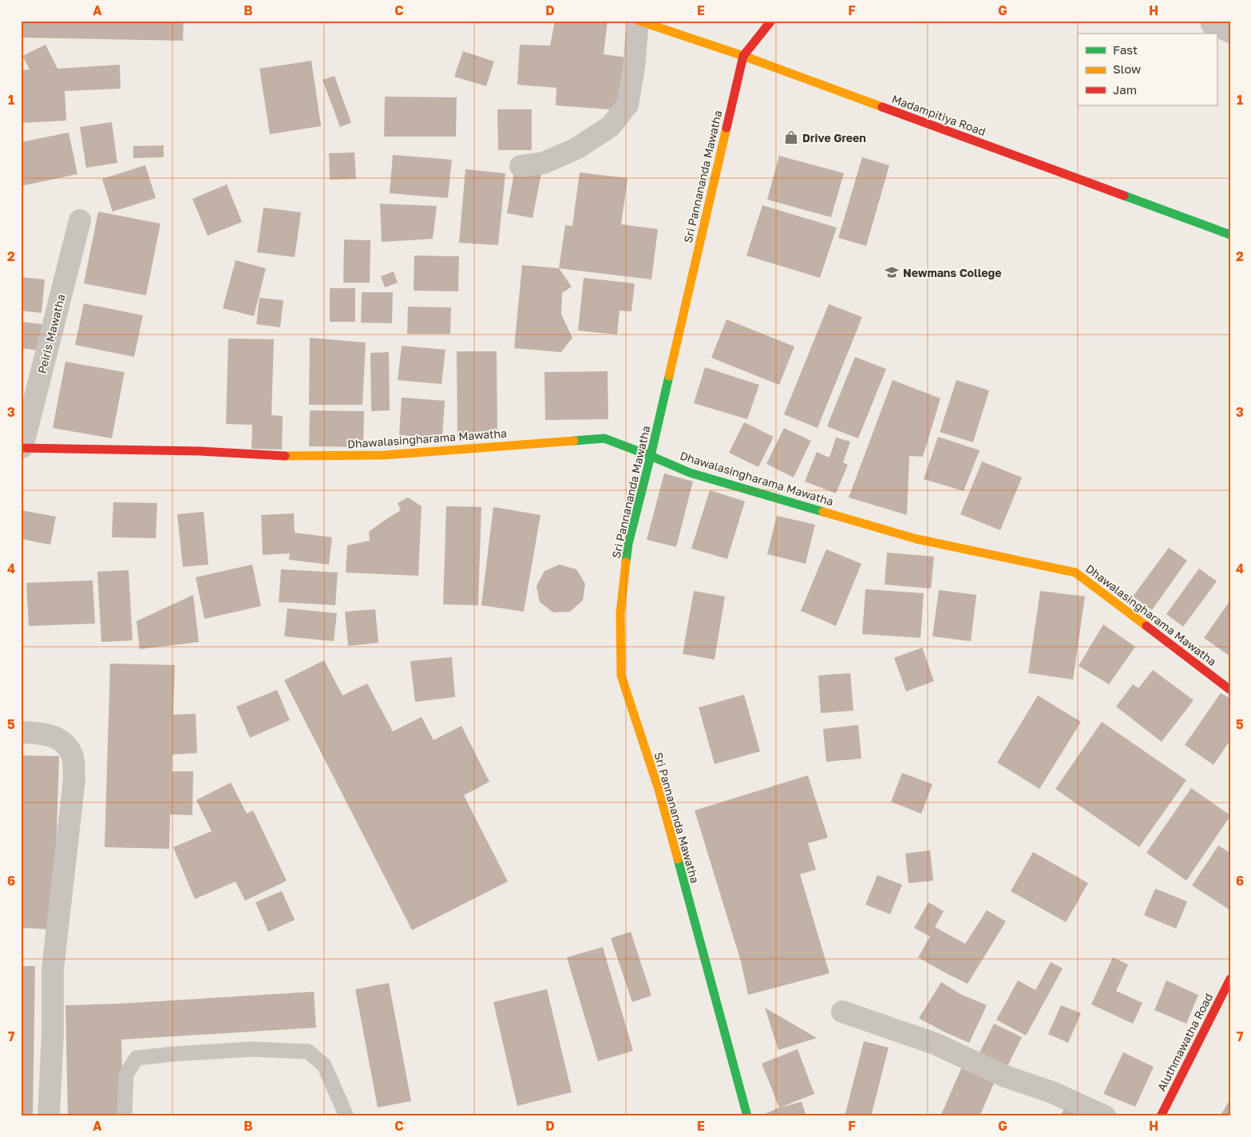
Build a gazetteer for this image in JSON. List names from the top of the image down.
{
  "streets": {
    "main road": [
      "Madampitiya Road",
      "Sri Pannananda Mawatha",
      "Dhawalasingharama Mawatha",
      "Aluthmawatha Road"
    ],
    "street": ["Peiris Mawatha"]
  },
  "crossings": [
    ["Madampitiya Road", "Sri Pannananda Mawatha"],
    ["Sri Pannananda Mawatha", "Dhawalasingharama Mawatha"],
    ["Peiris Mawatha", "Dhawalasingharama Mawatha"]
  ],
  "places": {
    "shop": ["Drive Green"],
    "school or university": ["Newmans College"]
  },
  "legend": ["Fast", "Slow", "Jam"],
  "grid": {
    "columns": [
      "A",
      "B",
      "C",
      "D",
      "E",
      "F",
      "G",
      "H"
    ],
    "rows": [
      "1",
      "2",
      "3",
      "4",
      "5",
      "6",
      "7"
    ]
  }
}
